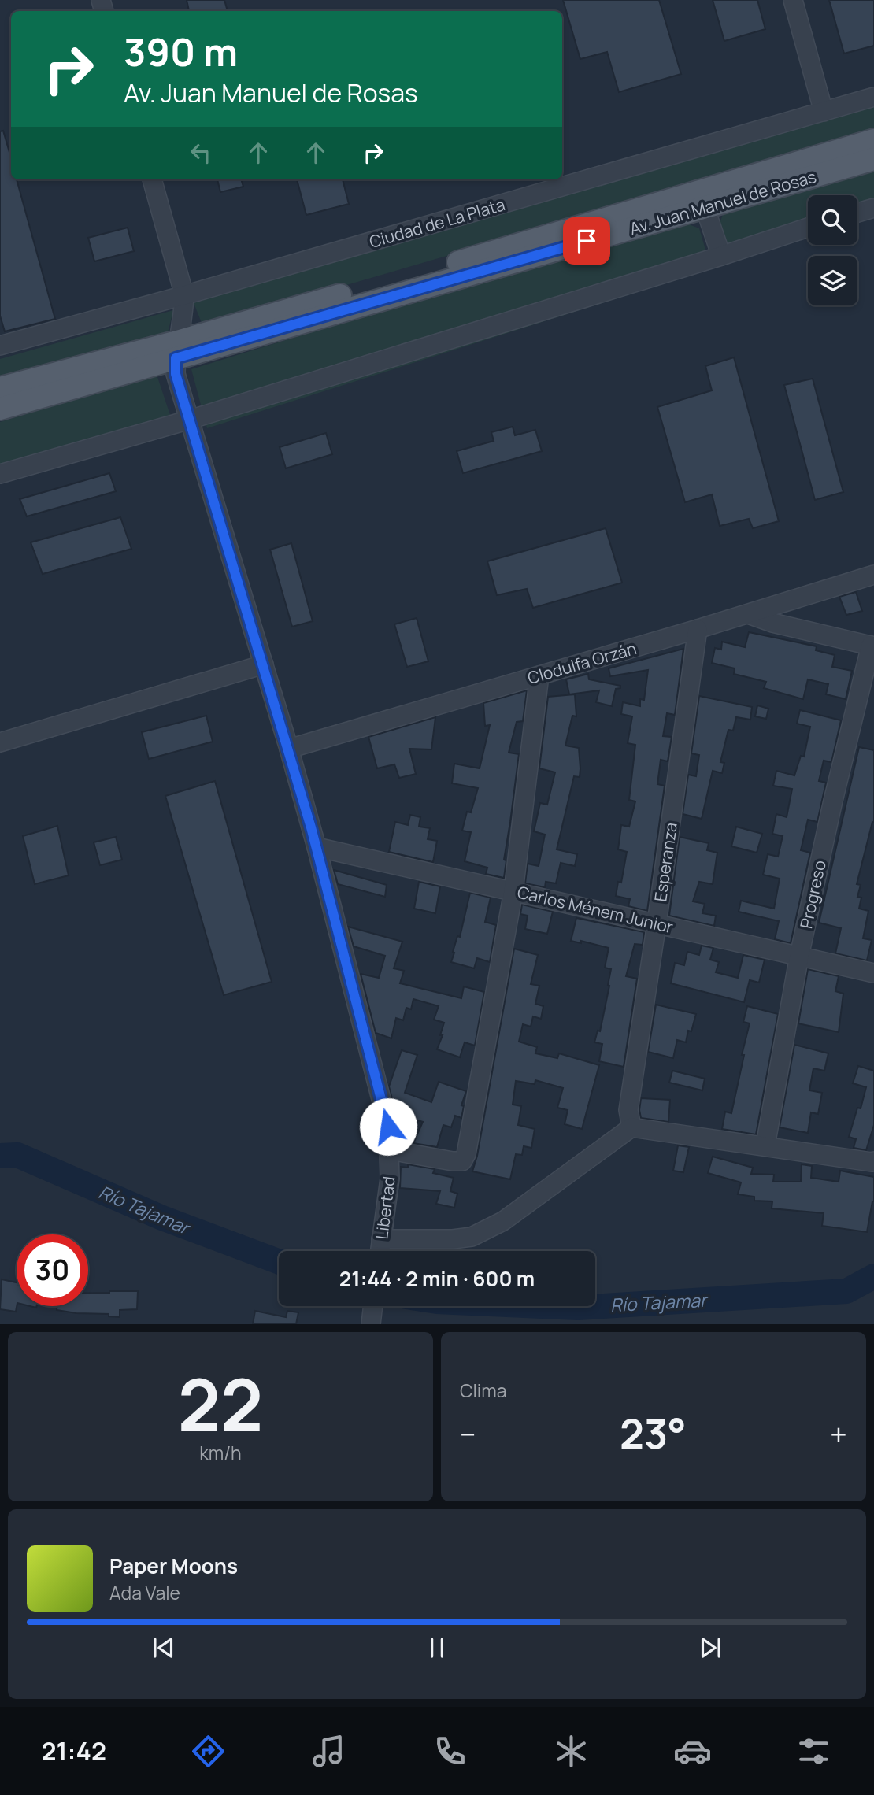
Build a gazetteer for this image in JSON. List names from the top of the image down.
{
  "streets": {
    "main road": ["Av. Juan Manuel de Rosas"],
    "street": [
      "Ciudad de La Plata",
      "Clodulfa Orzán",
      "Esperanza",
      "Progreso",
      "Carlos Ménem Junior",
      "Libertad"
    ]
  },
  "crossings": [
    ["Av. Juan Manuel de Rosas", "Libertad"],
    ["Ciudad de La Plata", "Libertad"],
    ["Clodulfa Orzán", "Esperanza"],
    ["Clodulfa Orzán", "Libertad"],
    ["Esperanza", "Carlos Ménem Junior"],
    ["Progreso", "Carlos Ménem Junior"],
    ["Carlos Ménem Junior", "Libertad"]
  ],
  "water": ["Río Tajamar"],
  "page": {
    "turn": ["390 m", "Av. Juan Manuel de Rosas"],
    "limit": "30",
    "trip": "21:44 · 2 min · 600 m",
    "tile": [
      ["22", "km/h"],
      "Clima"
    ],
    "heat": ["−", "23°", "+"],
    "song": ["Paper Moons", "Ada Vale"],
    "tabs": "21:42"
  }
}
